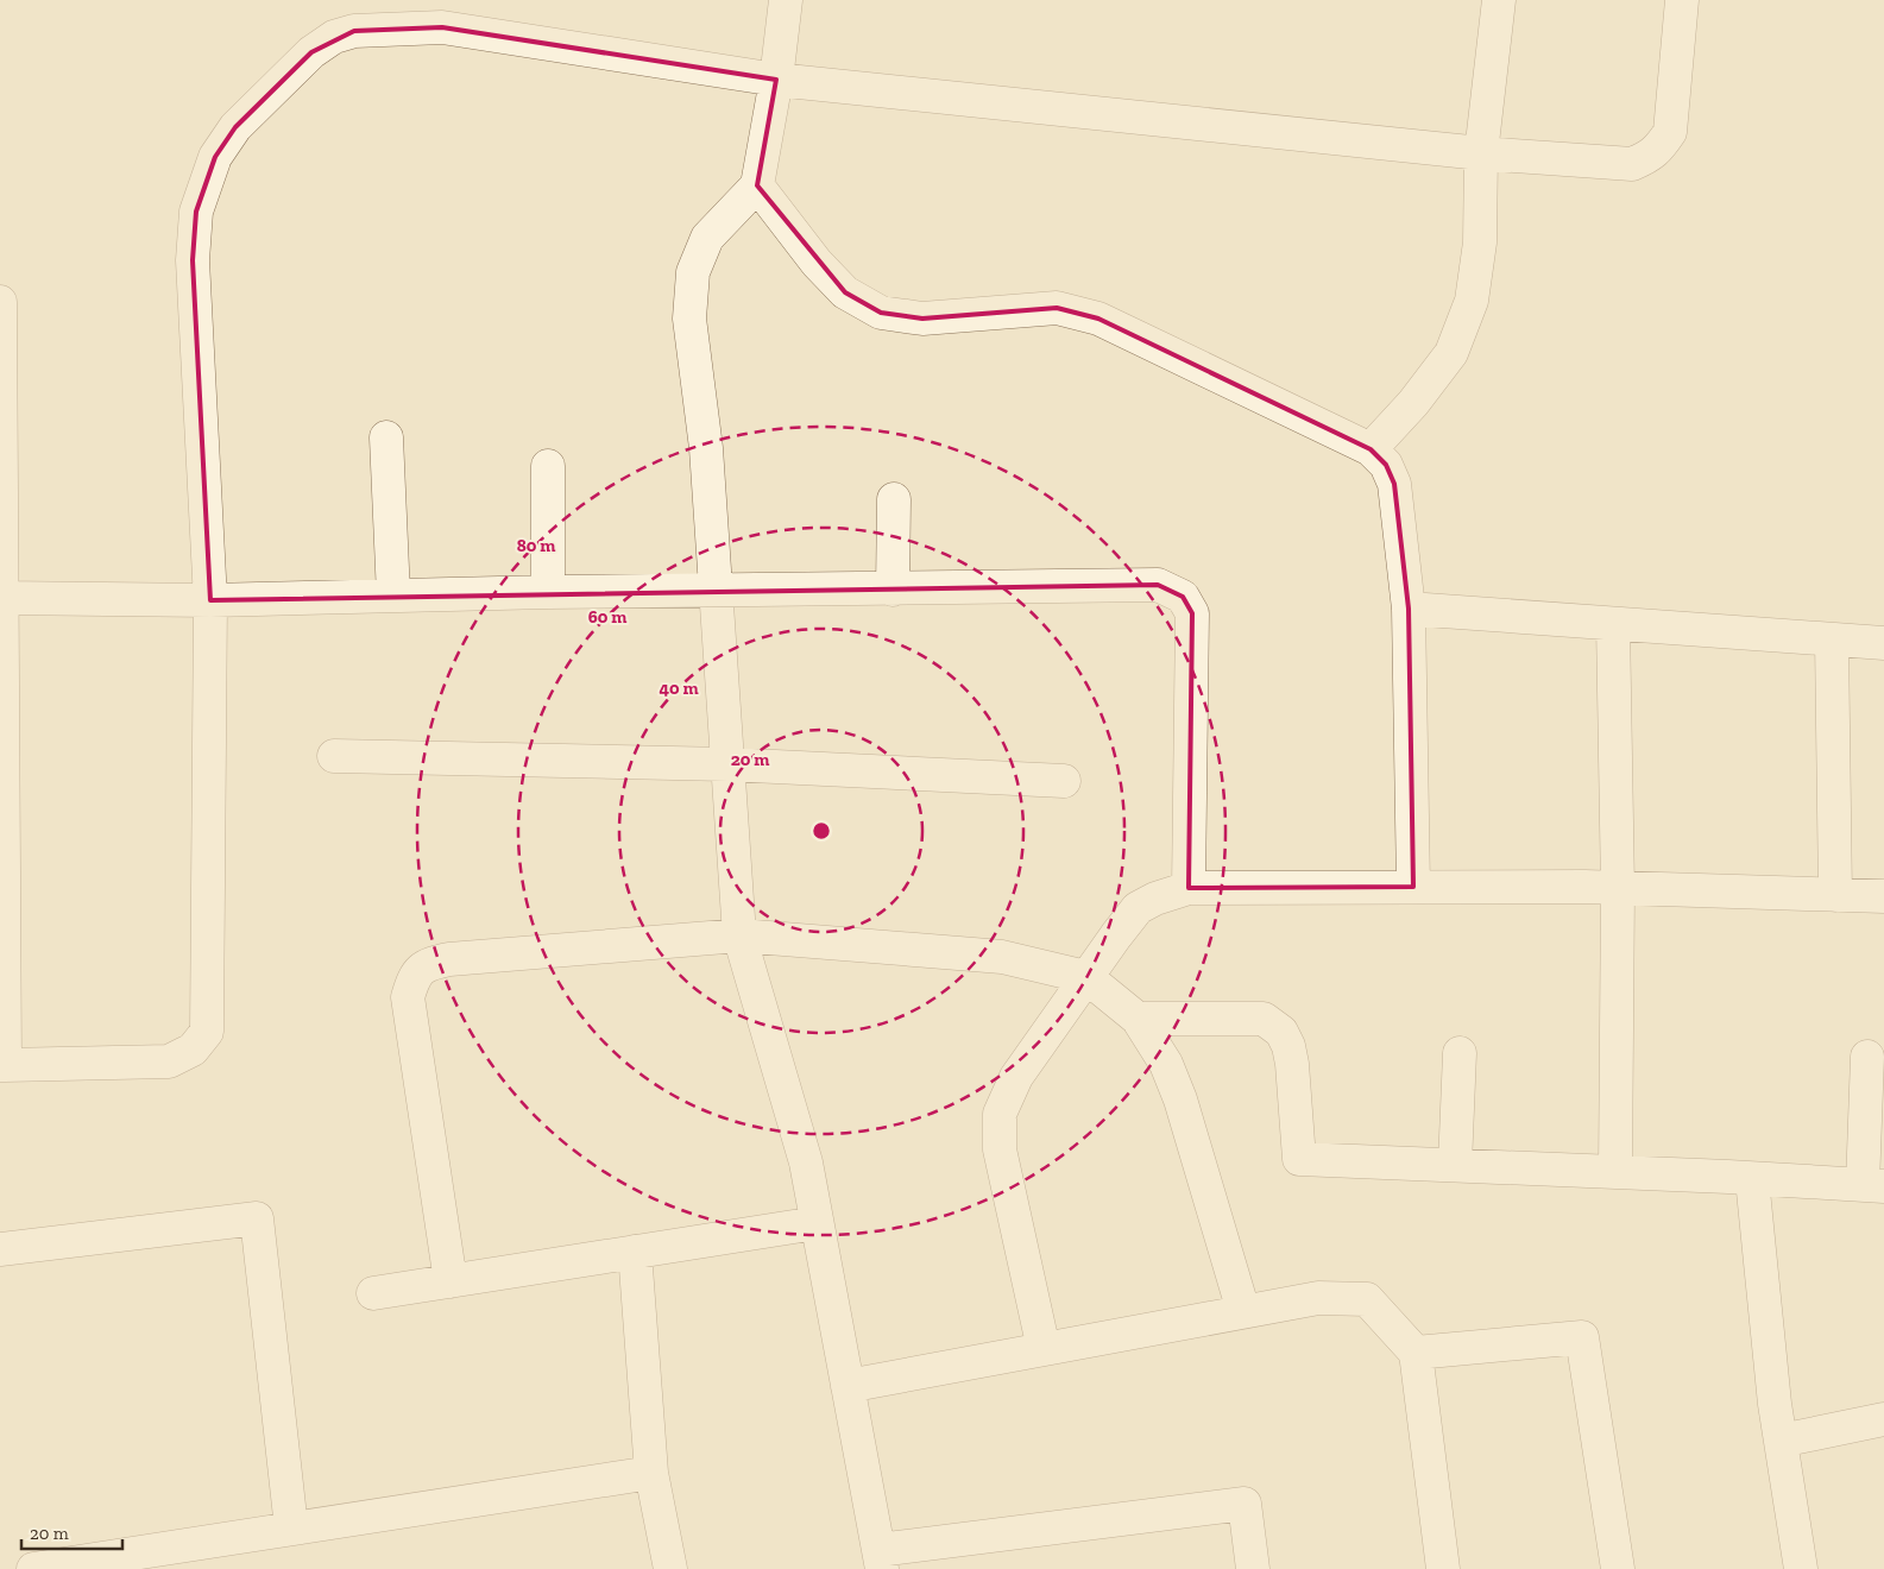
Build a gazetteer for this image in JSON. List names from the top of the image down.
{
  "scale_bar": "20 m",
  "rings": [
    "80 m",
    "60 m",
    "40 m",
    "20 m"
  ]
}
